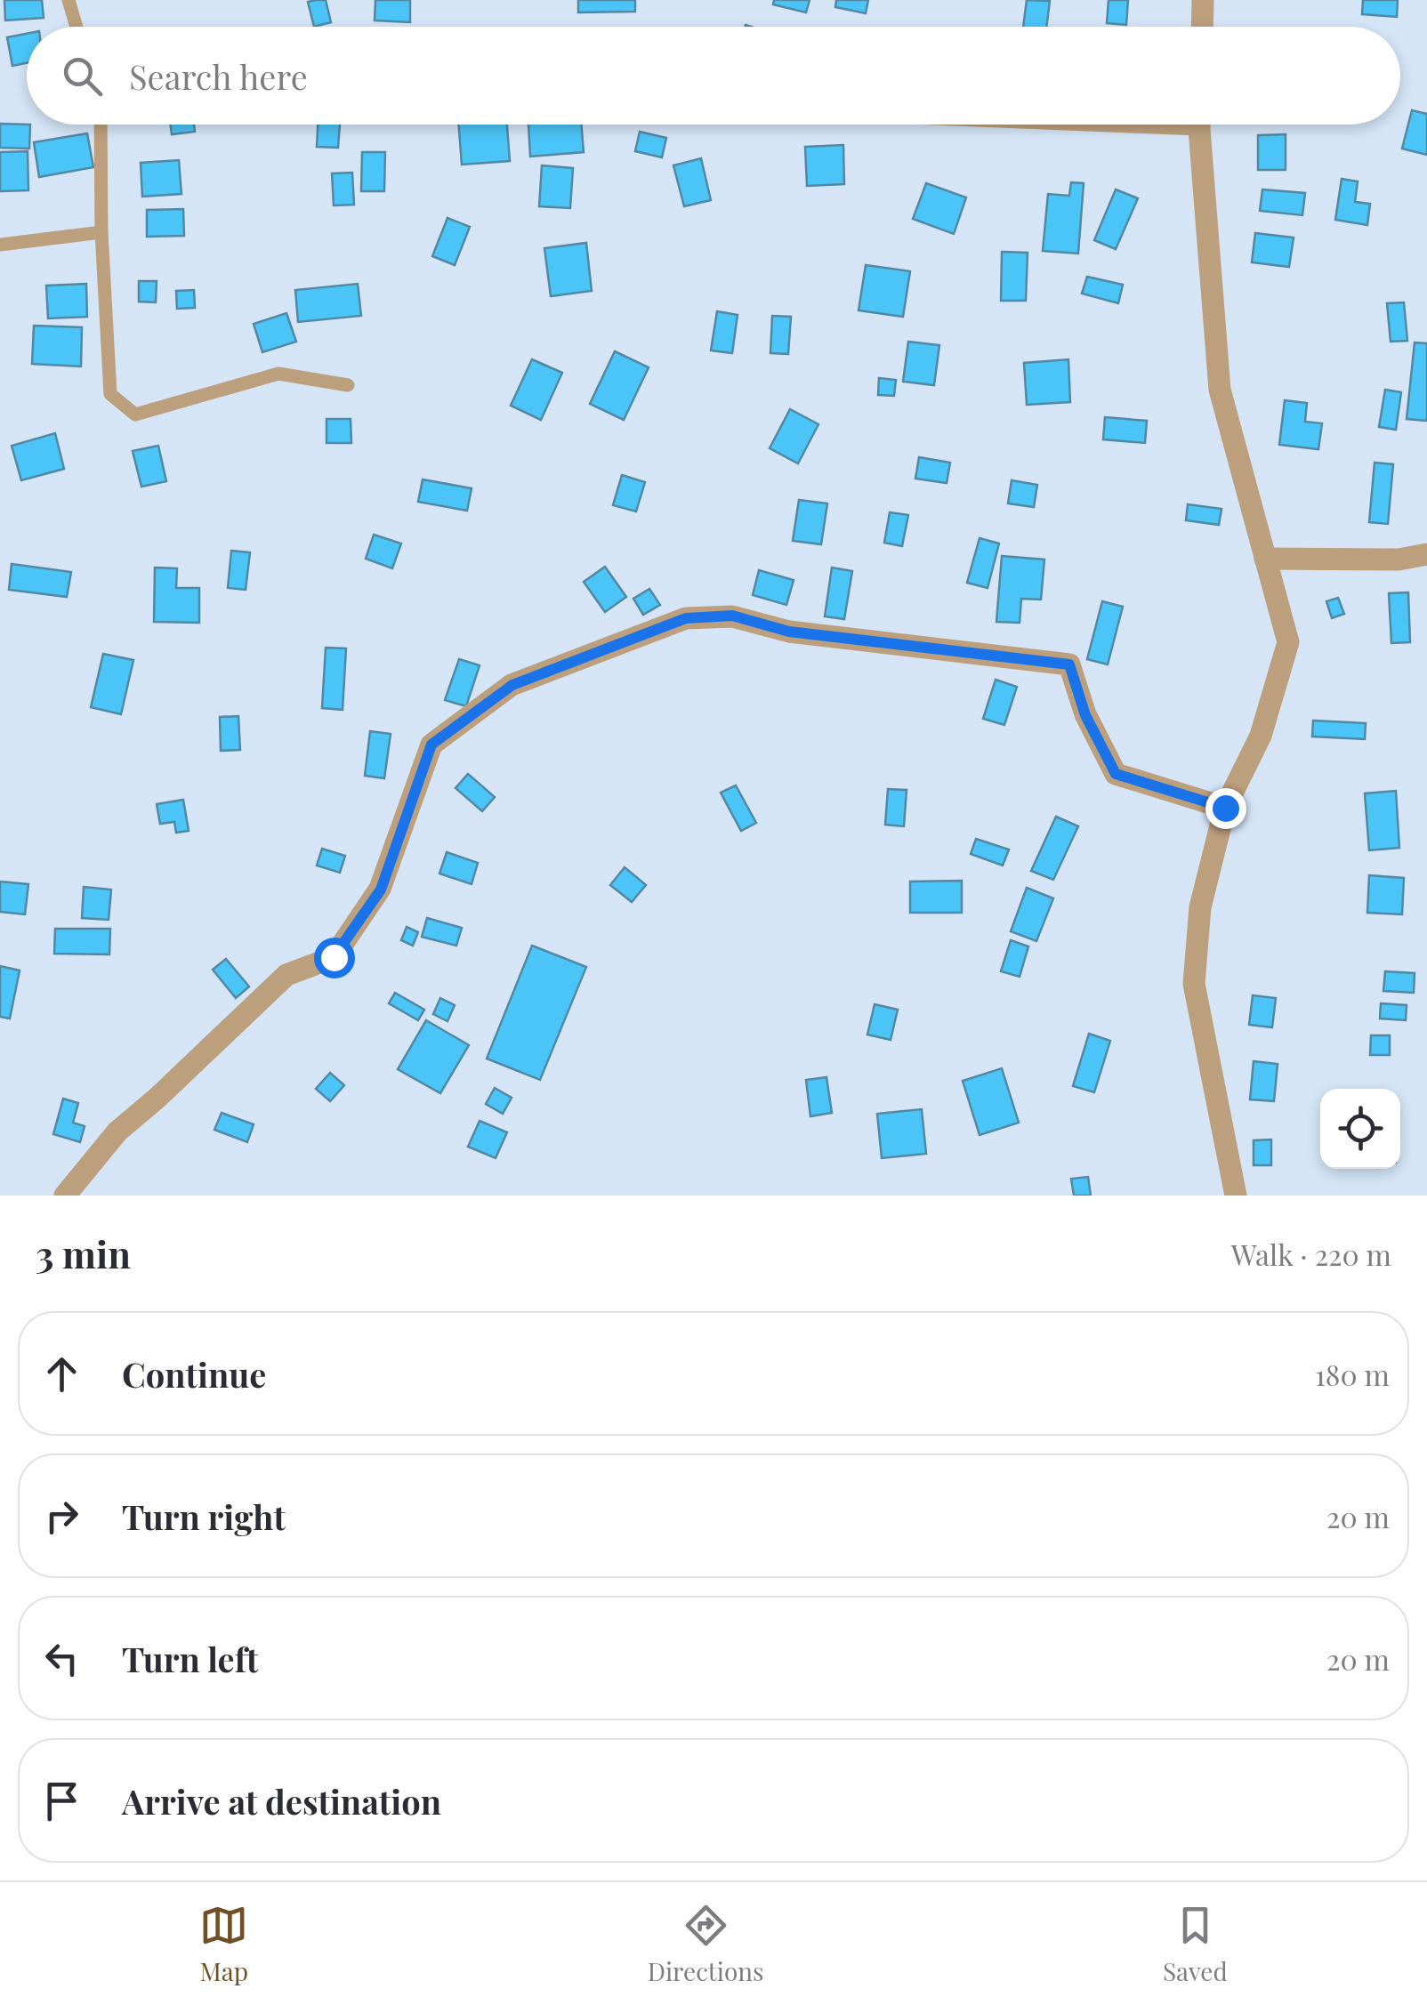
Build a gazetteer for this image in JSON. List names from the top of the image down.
{
  "page": {
    "search": "Search here",
    "heading": ["3 min", "Walk · 220 m"],
    "list": [
      ["Continue", "180 m"],
      ["Turn right", "20 m"],
      ["Turn left", "20 m"],
      "Arrive at destination"
    ],
    "nav": ["Map", "Directions", "Saved"]
  }
}
